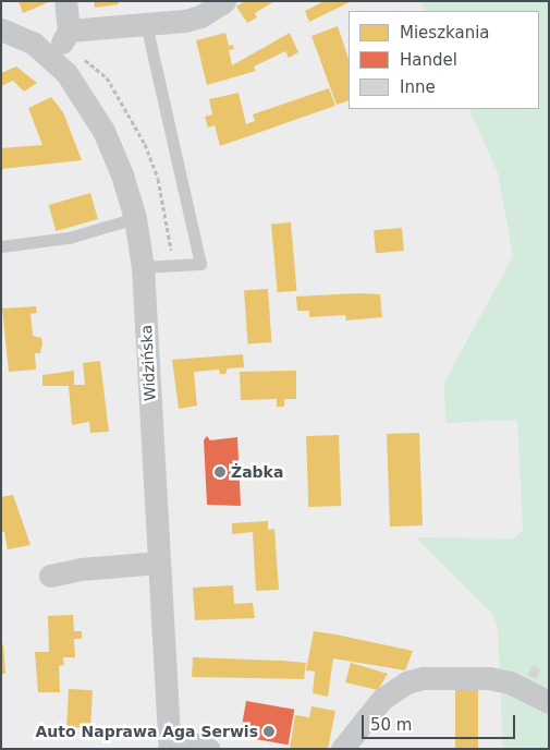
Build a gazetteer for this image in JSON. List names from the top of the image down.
{
  "streets": {
    "street": ["Widzińska"]
  },
  "places": ["Żabka", "Auto Naprawa Aga Serwis"],
  "legend": ["Mieszkania", "Handel", "Inne"],
  "scale_bar": "50 m"
}
